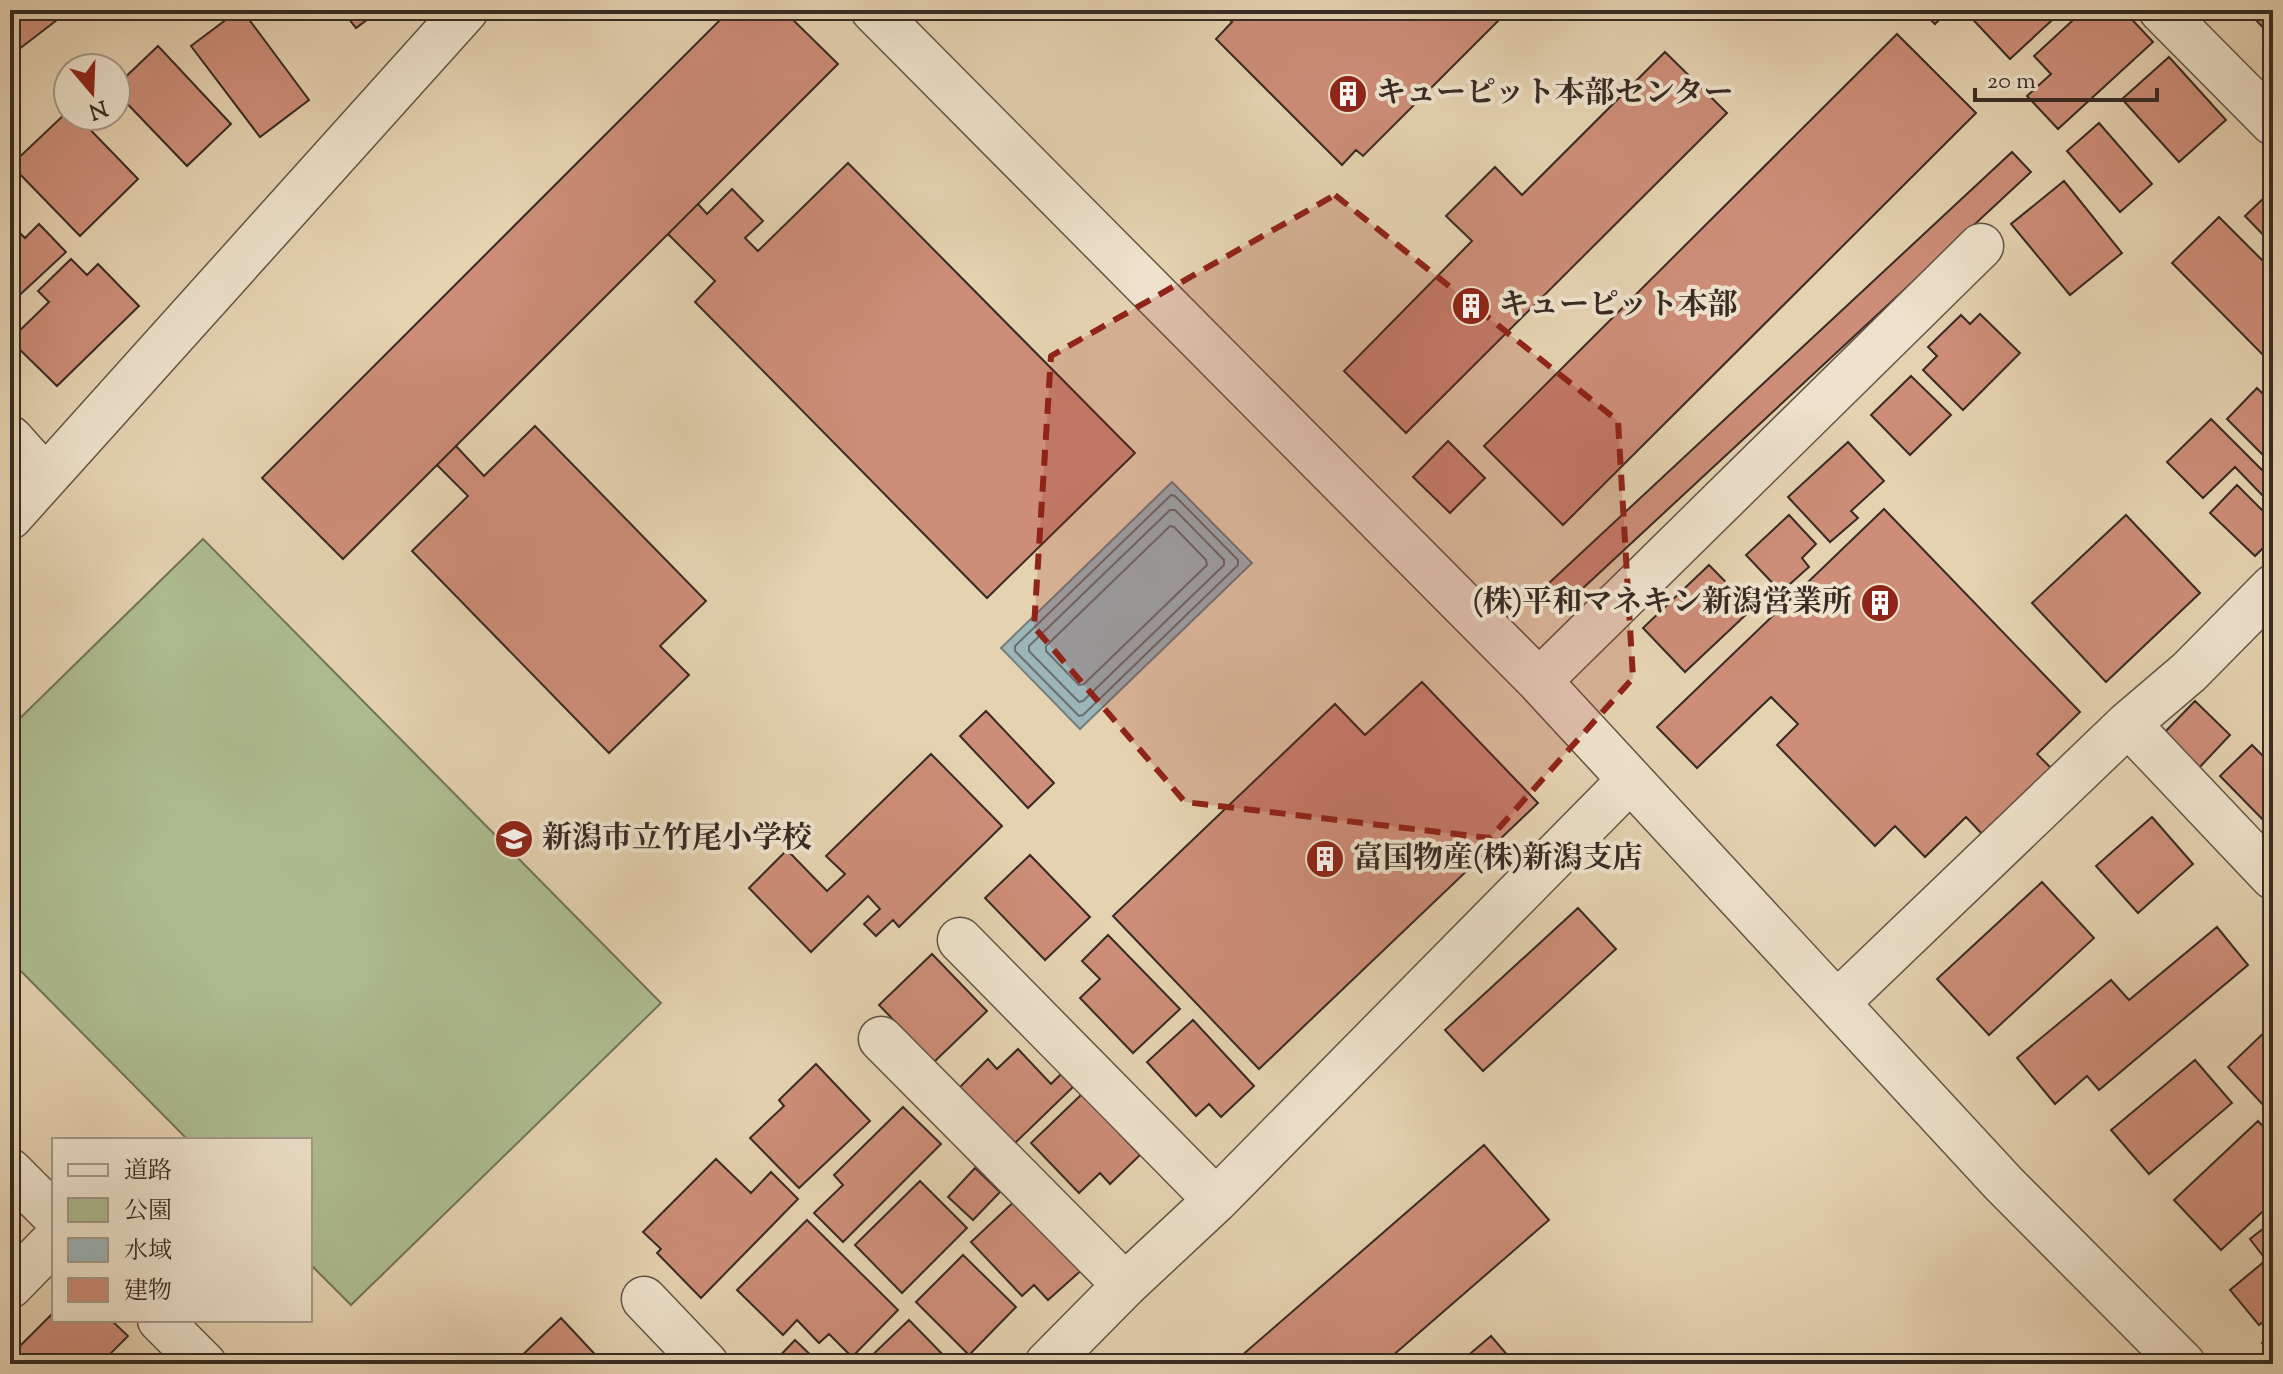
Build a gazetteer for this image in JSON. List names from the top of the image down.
{
  "places": {
    "building": [
      "キューピット本部センター",
      "キューピット本部",
      "(株)平和マネキン新潟営業所",
      "富国物産(株)新潟支店"
    ],
    "school or university": ["新潟市立竹尾小学校"]
  },
  "legend": [
    "道路",
    "公園",
    "水域",
    "建物"
  ],
  "scale_bar": "20 m",
  "north": "bottom"
}
